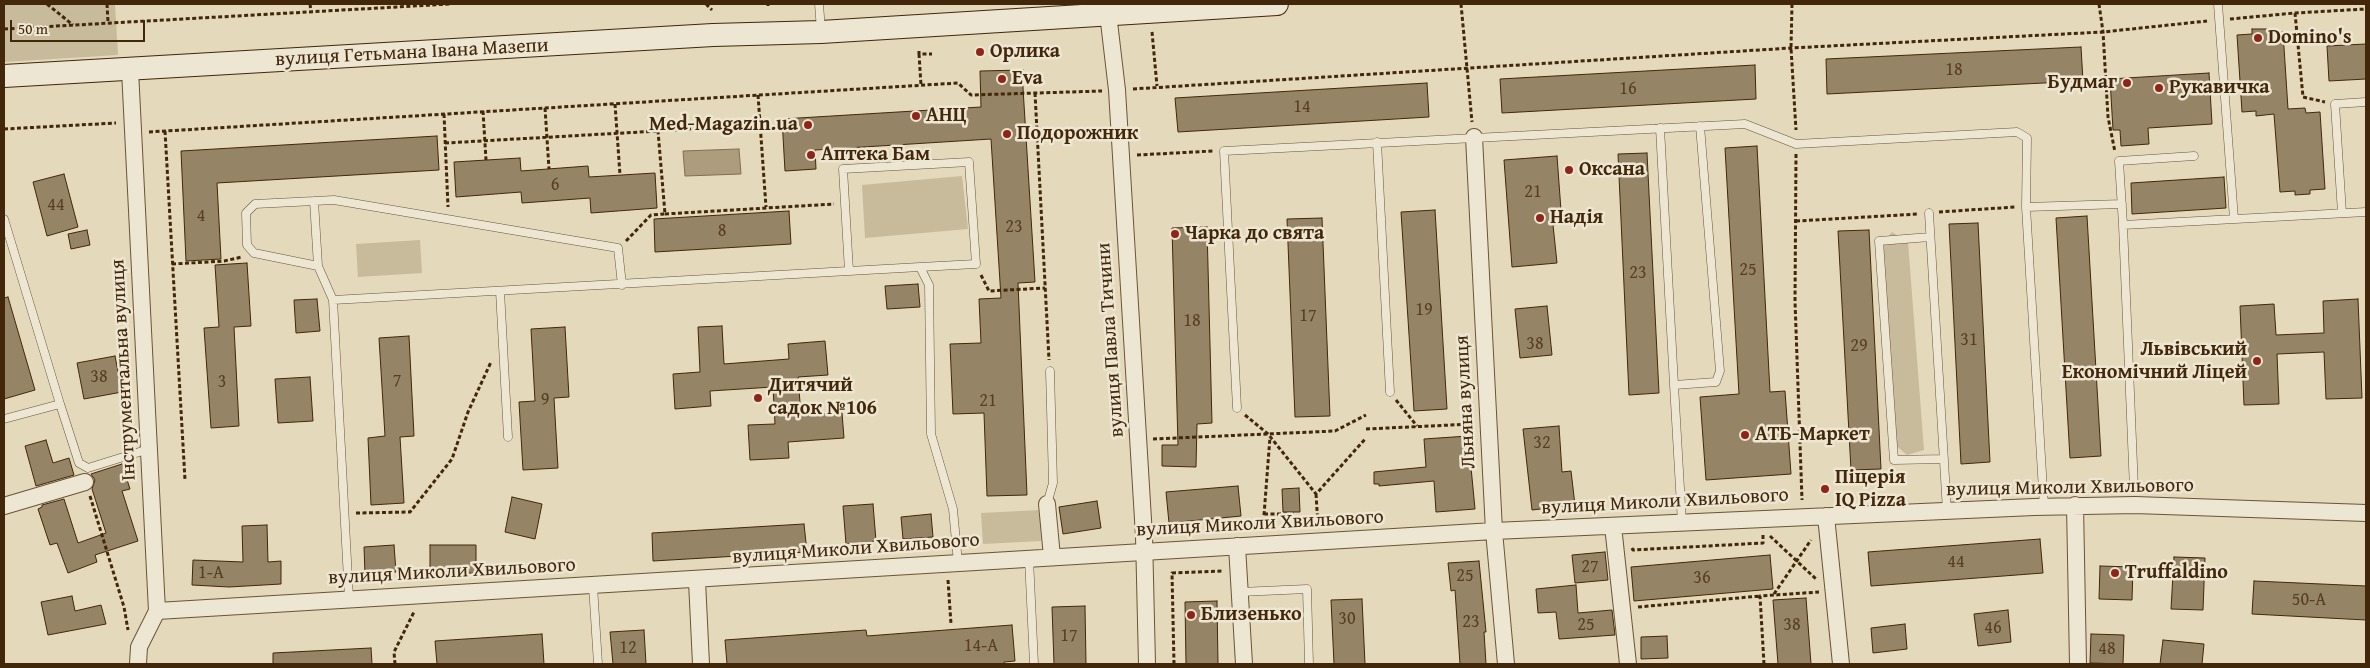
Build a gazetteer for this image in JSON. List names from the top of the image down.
{
  "streets": {
    "main road": ["вулиця Гетьмана Івана Мазепи"],
    "street": [
      "вулиця Павла Тичини",
      "Інструментальна вулиця",
      "Льняна вулиця",
      "вулиця Миколи Хвильового"
    ]
  },
  "crossings": [
    ["вулиця Гетьмана Івана Мазепи", "вулиця Павла Тичини"],
    ["вулиця Гетьмана Івана Мазепи", "Інструментальна вулиця"],
    ["вулиця Павла Тичини", "вулиця Миколи Хвильового"],
    ["Інструментальна вулиця", "вулиця Миколи Хвильового"],
    ["Льняна вулиця", "вулиця Миколи Хвильового"]
  ],
  "places": [
    "Domino's",
    "Орлика",
    "Eva",
    "Будмаг",
    "Рукавичка",
    "АНЦ",
    "Med-Magazin.ua",
    "Подорожник",
    "Аптека Бам",
    "Оксана",
    "Надія",
    "Чарка до свята",
    "Львівський Економічний Ліцей",
    "Дитячий садок №106",
    "АТБ-Маркет",
    "Піцерія IQ Pizza",
    "Truffaldino",
    "Близенько"
  ],
  "house_numbers": [
    "18",
    "16",
    "14",
    "6",
    "21",
    "44",
    "4",
    "23",
    "8",
    "25",
    "23",
    "19",
    "17",
    "18",
    "31",
    "38",
    "29",
    "38",
    "7",
    "3",
    "9",
    "21",
    "32",
    "44",
    "27",
    "1-А",
    "25",
    "36",
    "50-А",
    "30",
    "23",
    "25",
    "38",
    "46",
    "17",
    "14-А",
    "12",
    "48"
  ],
  "scale_bar": "50 m"
}
